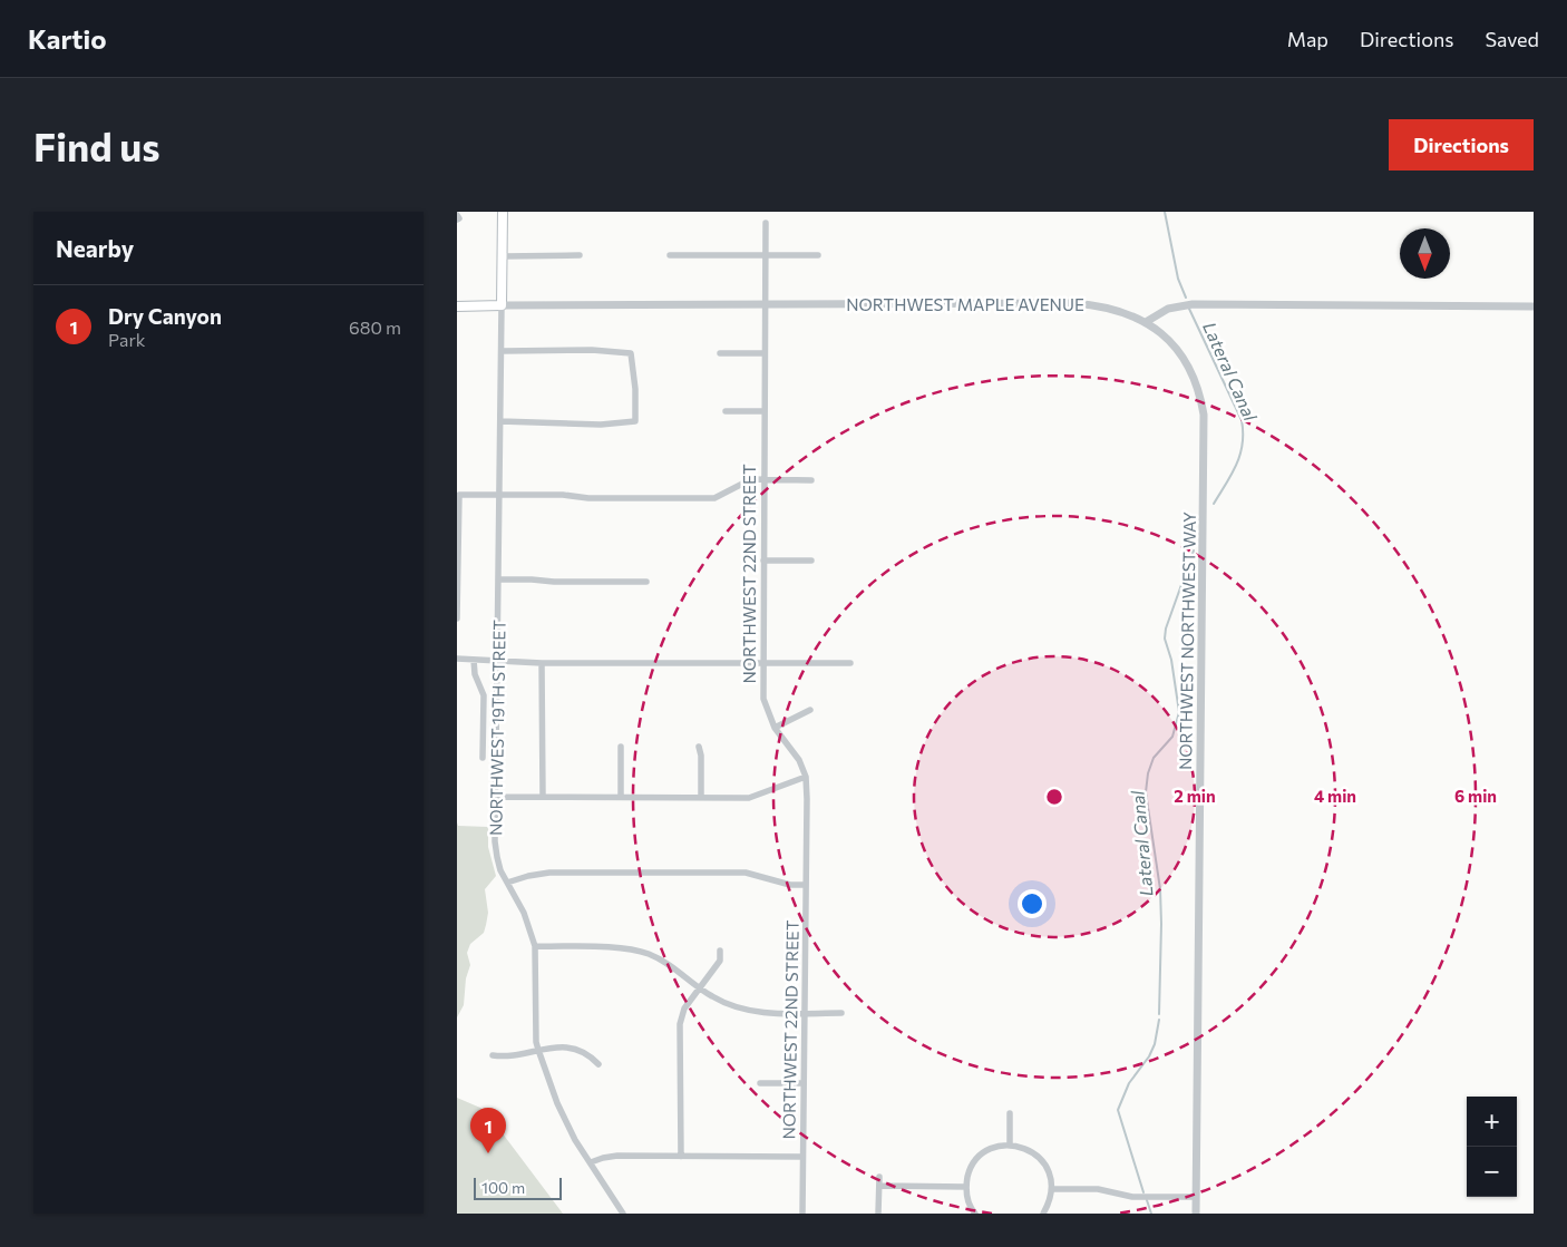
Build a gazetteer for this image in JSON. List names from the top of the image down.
{
  "streets": {
    "main road": ["NORTHWEST MAPLE AVENUE", "NORTHWEST 19TH STREET"],
    "street": ["NORTHWEST 22ND STREET", "NORTHWEST NORTHWEST WAY"]
  },
  "crossings": [
    ["NORTHWEST MAPLE AVENUE", "NORTHWEST 22ND STREET"],
    ["NORTHWEST MAPLE AVENUE", "NORTHWEST NORTHWEST WAY"],
    ["NORTHWEST MAPLE AVENUE", "NORTHWEST 19TH STREET"]
  ],
  "water": ["Lateral Canal"],
  "scale_bar": "100 m",
  "north": "bottom",
  "page": {
    "header": "Kartio",
    "nav": ["Map", "Directions", "Saved"],
    "buttons": "Directions",
    "title": "Find us",
    "heading": "Nearby",
    "list": [
      {
        "mark": "1",
        "name": "Dry Canyon",
        "note": "Park",
        "value": "680 m"
      }
    ],
    "map_buttons": ["+", "−"],
    "pins": "1",
    "scale": "100 m"
  },
  "rings": ["2 min", "4 min", "6 min"]
}
